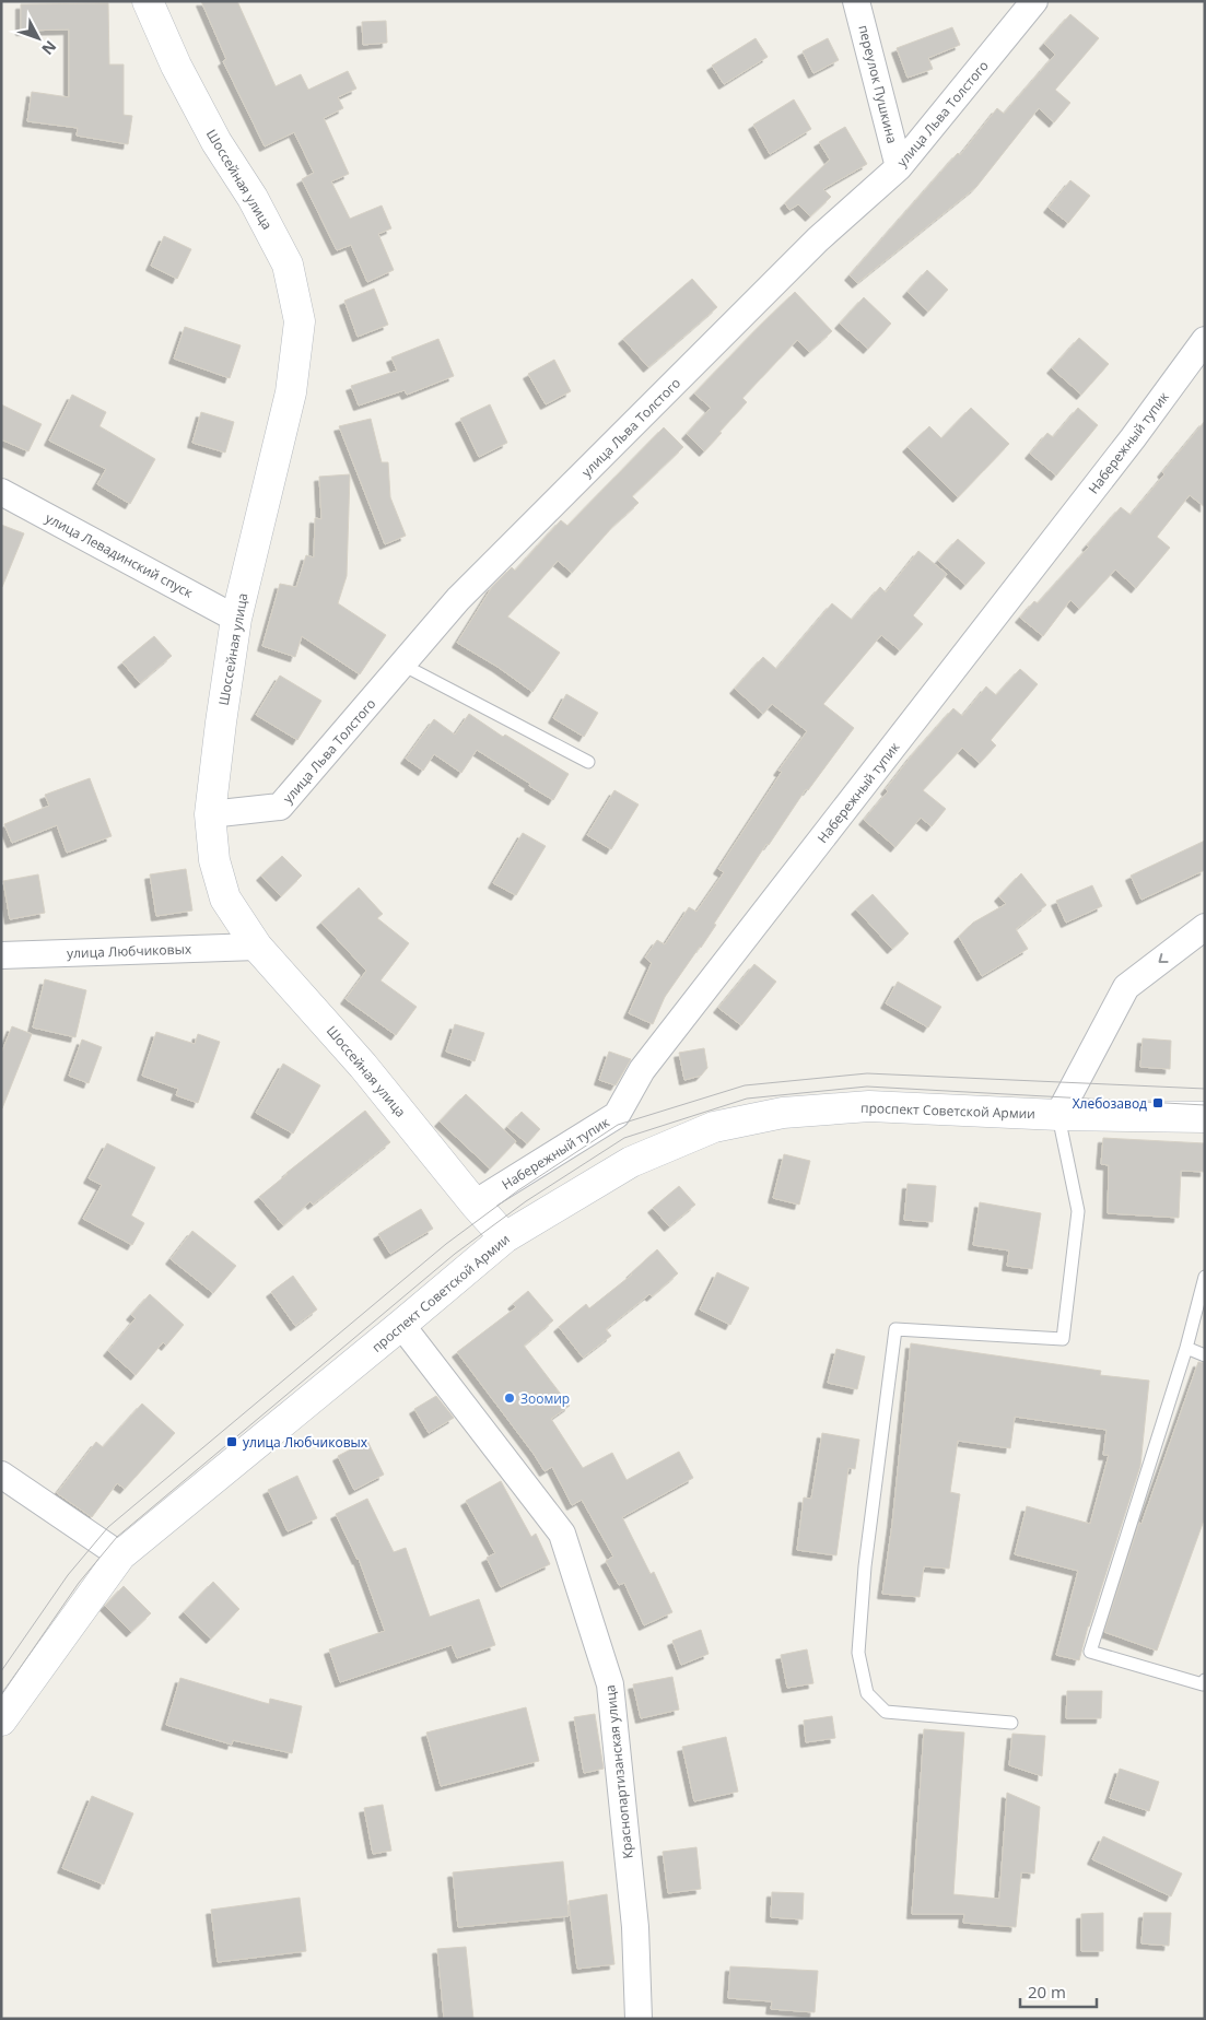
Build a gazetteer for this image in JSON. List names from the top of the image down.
{
  "streets": {
    "main road": ["Шоссейная улица", "проспект Советской Армии"],
    "street": [
      "переулок Пушкина",
      "улица Льва Толстого",
      "Набережный тупик",
      "улица Левадинский спуск",
      "улица Любчиковых",
      "Краснопартизанская улица"
    ]
  },
  "crossings": [
    ["переулок Пушкина", "улица Льва Толстого"],
    ["улица Льва Толстого", "Шоссейная улица"],
    ["Шоссейная улица", "Набережный тупик"],
    ["Шоссейная улица", "улица Левадинский спуск"],
    ["Шоссейная улица", "улица Любчиковых"],
    ["Шоссейная улица", "проспект Советской Армии"],
    ["проспект Советской Армии", "Краснопартизанская улица"]
  ],
  "places": {
    "transit": ["Хлебозавод", "улица Любчиковых"],
    "other": ["Зоомир"]
  },
  "scale_bar": "20 m",
  "north": "bottom right"
}
